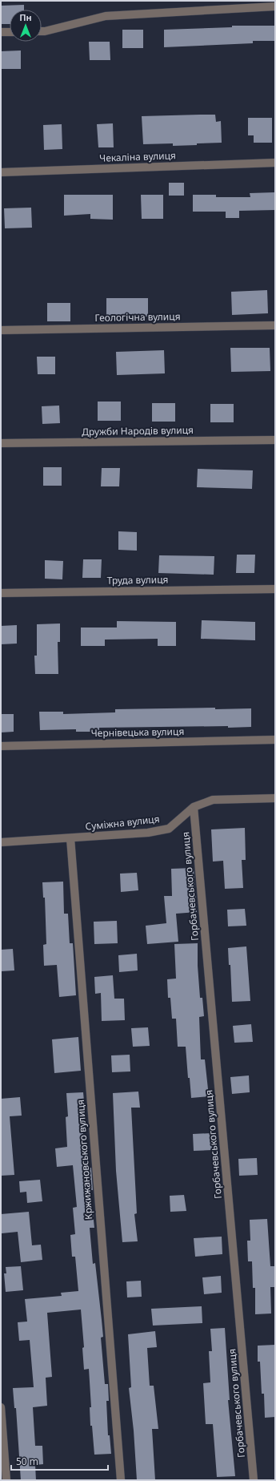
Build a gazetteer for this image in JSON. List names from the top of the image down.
{
  "streets": {
    "street": [
      "Чекаліна вулиця",
      "Геологічна вулиця",
      "Дружби Народів вулиця",
      "Труда вулиця",
      "Чернівецька вулиця",
      "Суміжна вулиця",
      "Горбачевського вулиця",
      "Кржижановського вулиця"
    ]
  },
  "crossings": [
    ["Суміжна вулиця", "Горбачевського вулиця"],
    ["Суміжна вулиця", "Кржижановського вулиця"]
  ],
  "scale_bar": "50 m",
  "north": "top"
}
